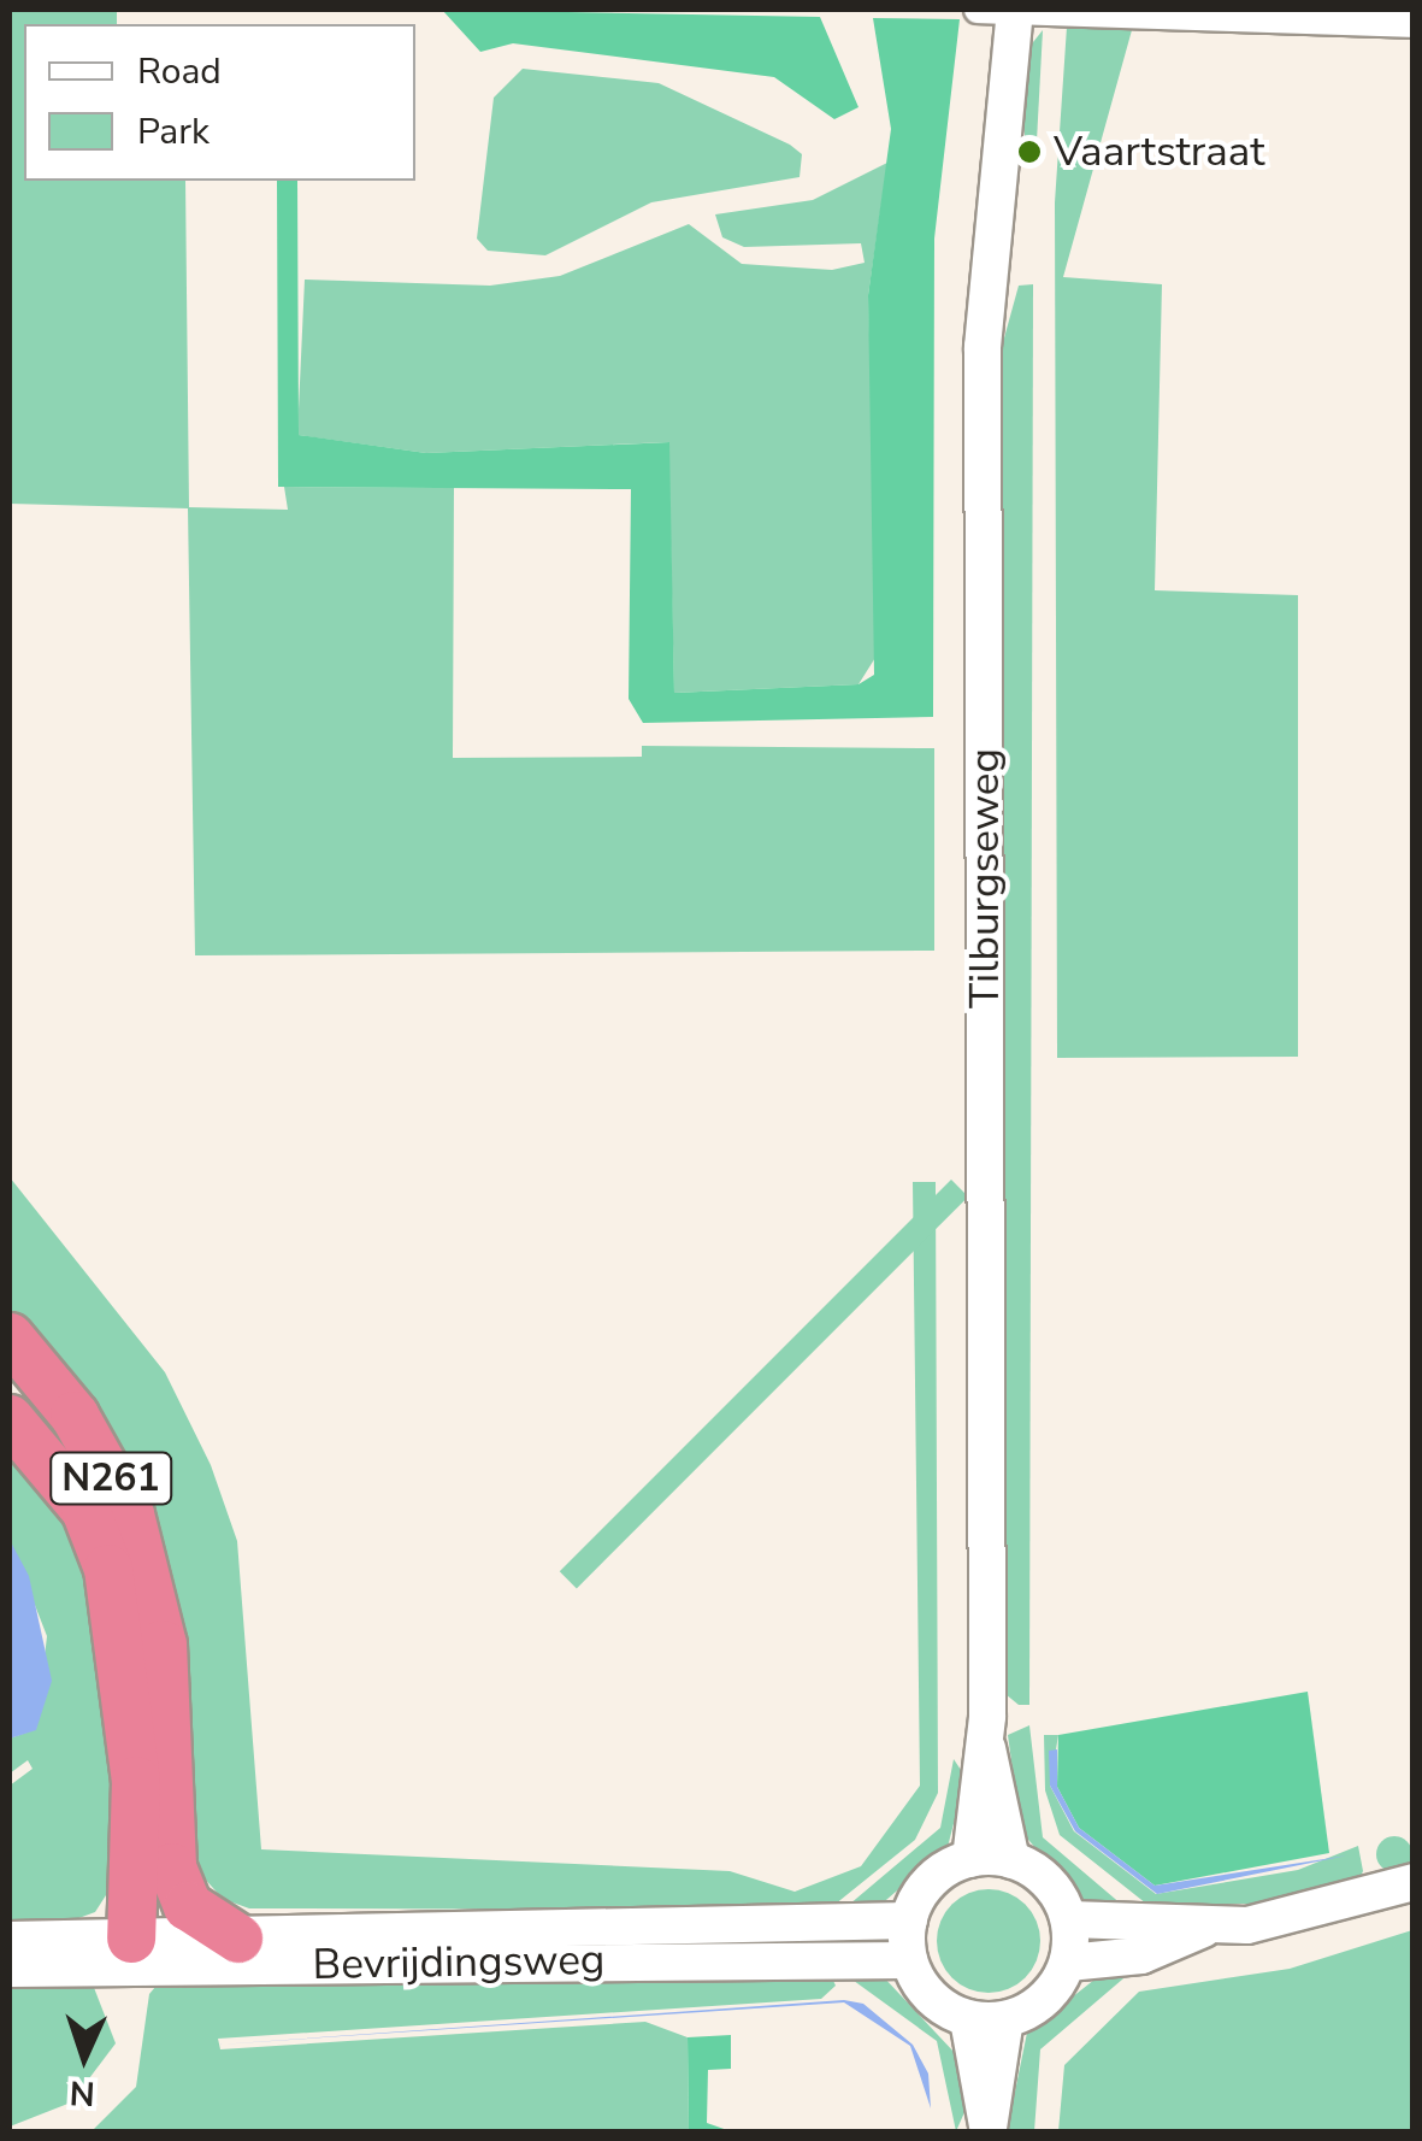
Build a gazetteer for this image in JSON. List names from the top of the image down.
{
  "streets": {
    "highway": ["N261"],
    "main road": ["Tilburgseweg", "Bevrijdingsweg"]
  },
  "crossings": [
    ["Tilburgseweg", "Bevrijdingsweg"],
    ["N261", "Bevrijdingsweg"]
  ],
  "places": ["Vaartstraat"],
  "legend": ["Road", "Park"],
  "north": "bottom"
}
